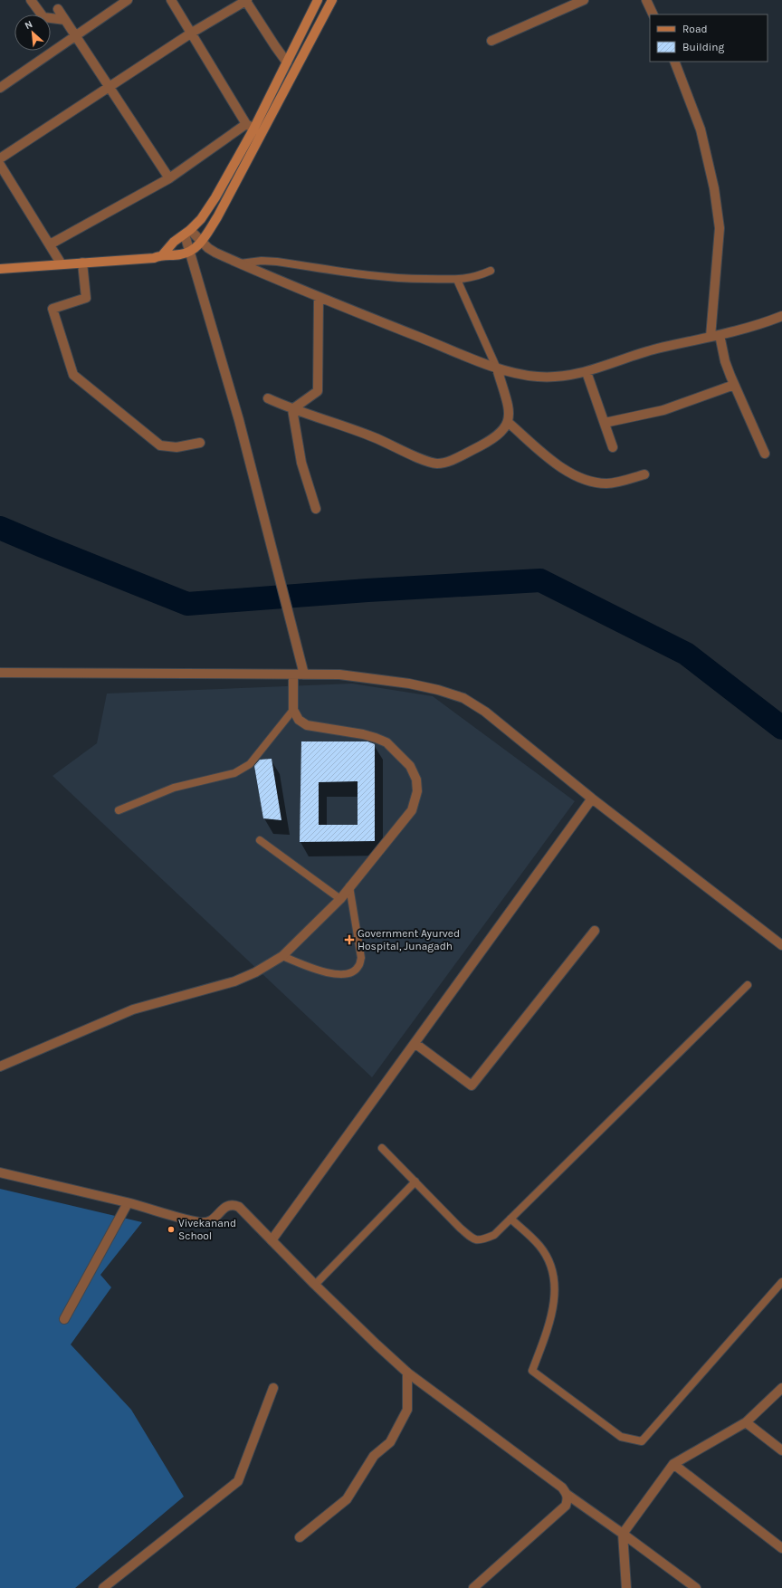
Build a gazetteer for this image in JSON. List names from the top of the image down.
{
  "places": {
    "health": ["Government Ayurved Hospital, Junagadh"],
    "other": ["Vivekanand School"]
  },
  "legend": ["Road", "Building"],
  "north": "top left"
}
